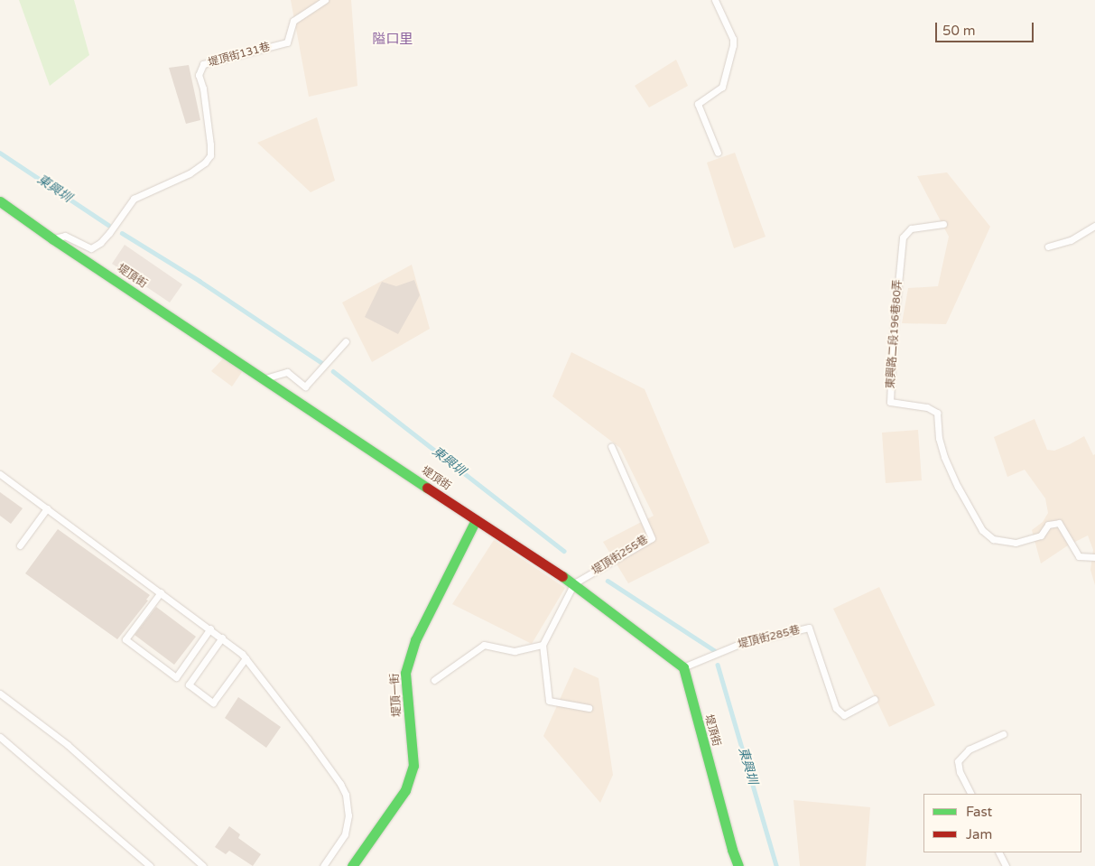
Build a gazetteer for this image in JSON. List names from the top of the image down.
{
  "streets": {
    "street": ["堤頂街", "堤頂一街"],
    "lane": [
      "堤頂街131巷",
      "東興路二段196巷80弄",
      "堤頂街255巷",
      "堤頂街285巷"
    ]
  },
  "crossings": [
    ["堤頂街131巷", "堤頂街"],
    ["堤頂街", "堤頂街255巷"],
    ["堤頂街", "堤頂街285巷"],
    ["堤頂街", "堤頂一街"]
  ],
  "districts": ["隘口里"],
  "water": ["東興圳"],
  "legend": ["Fast", "Jam"],
  "scale_bar": "50 m"
}
